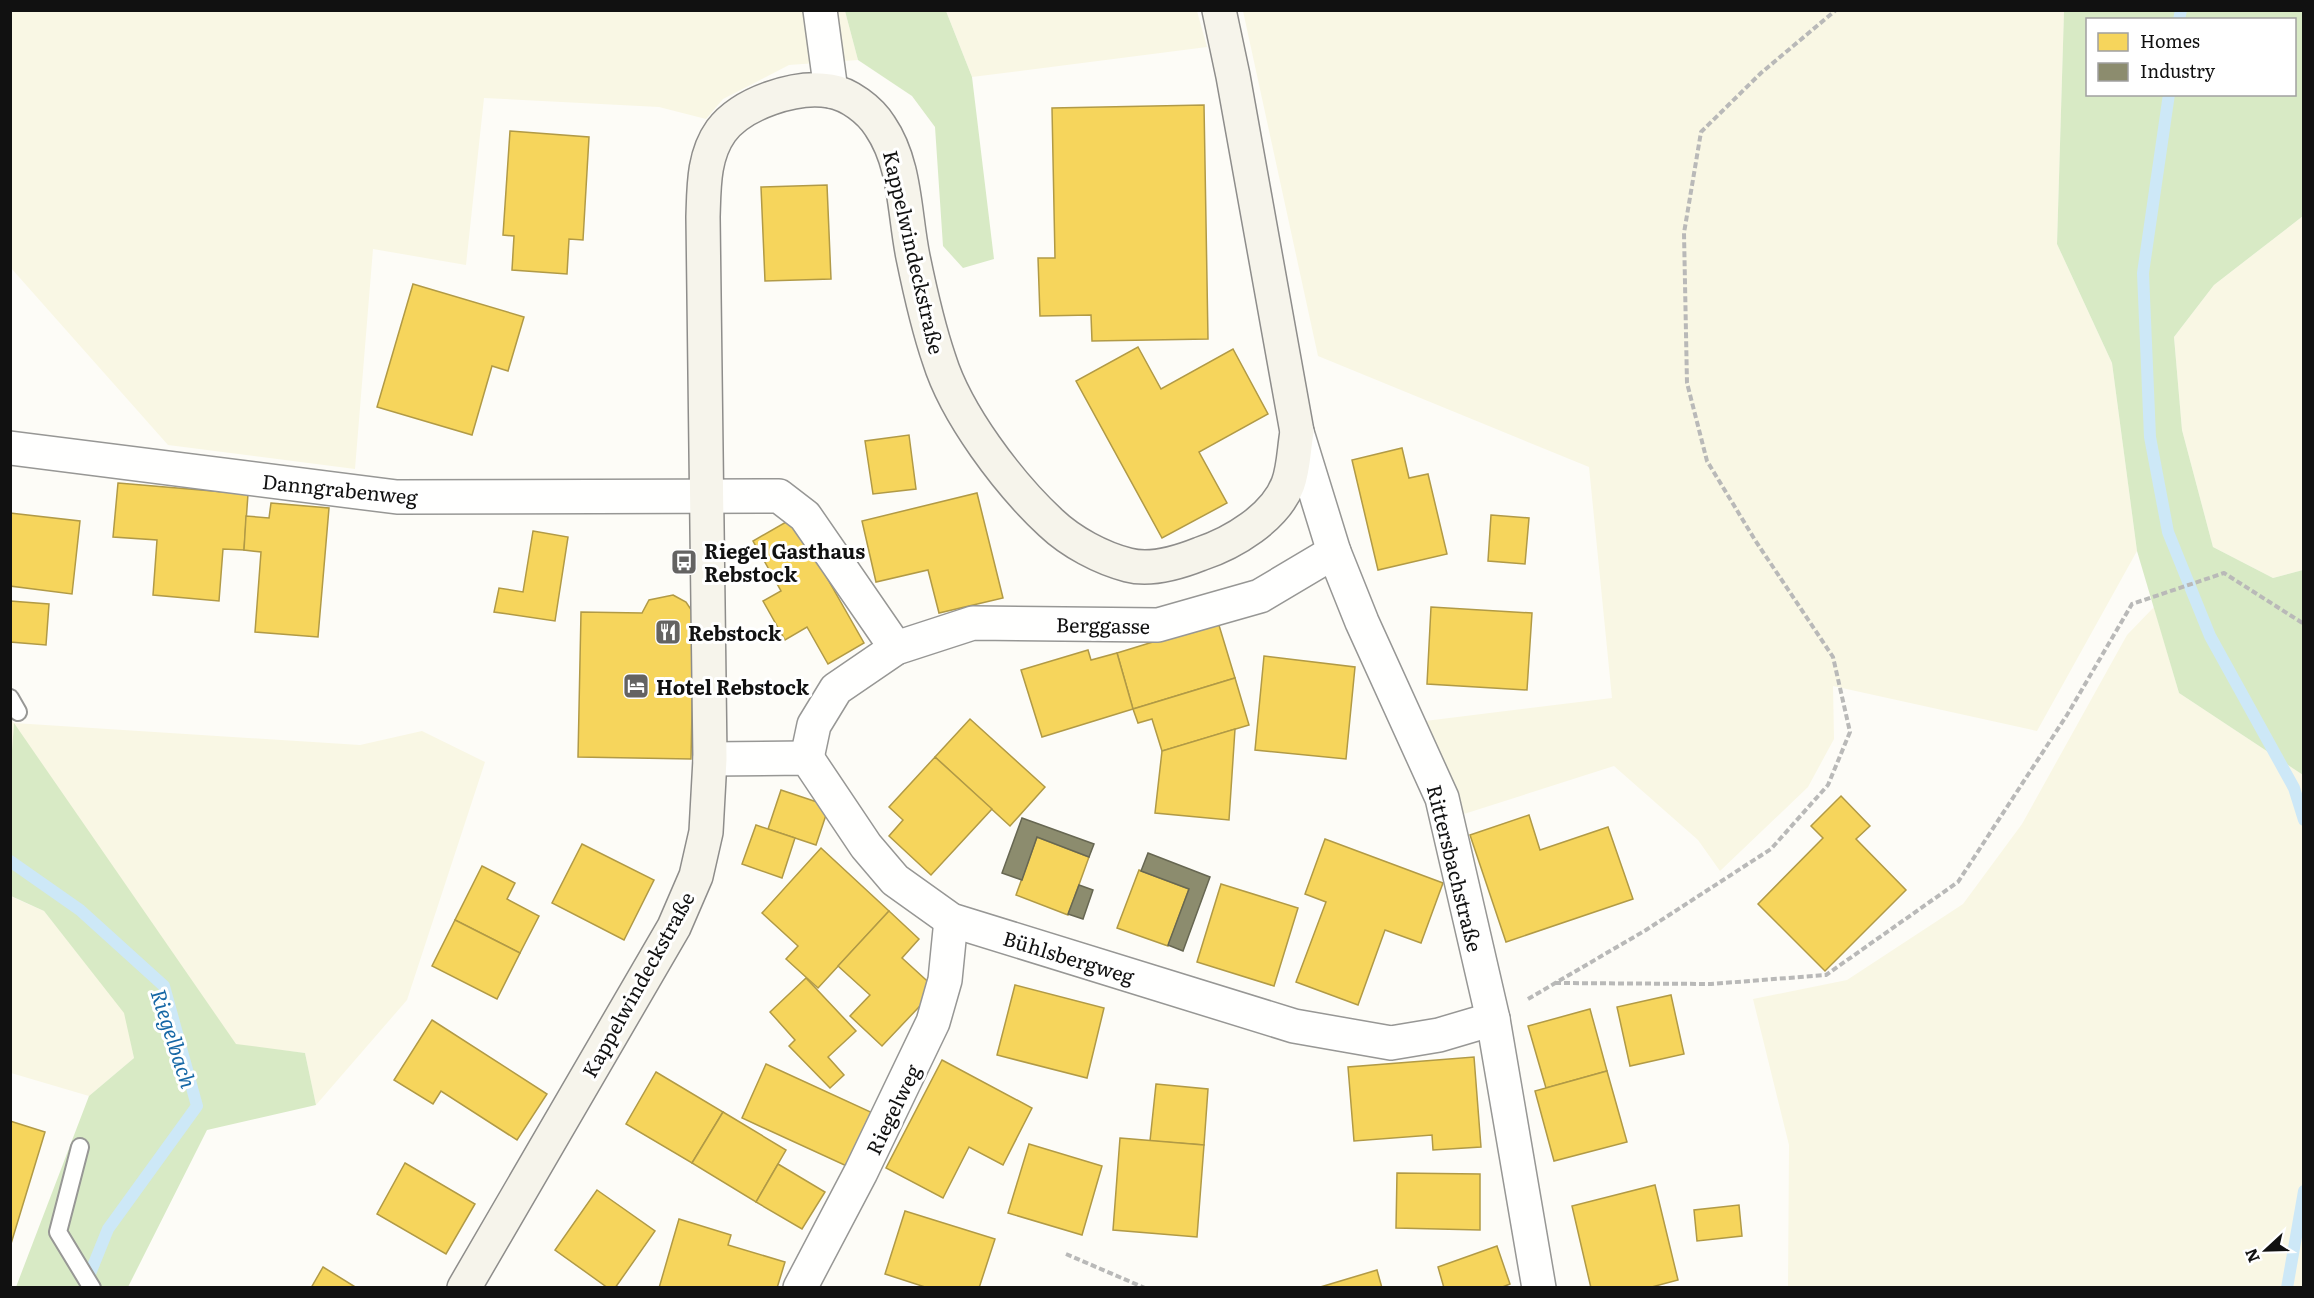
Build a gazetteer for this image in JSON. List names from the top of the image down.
{
  "streets": {
    "street": [
      "Kappelwindeckstraße",
      "Danngrabenweg",
      "Berggasse",
      "Rittersbachstraße",
      "Bühlsbergweg",
      "Riegelweg"
    ]
  },
  "crossings": [
    ["Kappelwindeckstraße", "Danngrabenweg"],
    ["Kappelwindeckstraße", "Rittersbachstraße"],
    ["Berggasse", "Rittersbachstraße"],
    ["Berggasse", "Bühlsbergweg"],
    ["Rittersbachstraße", "Bühlsbergweg"],
    ["Bühlsbergweg", "Riegelweg"]
  ],
  "water": ["Riegelbach"],
  "places": {
    "bus stop": ["Riegel Gasthaus Rebstock"],
    "restaurant": ["Rebstock"],
    "hotel": ["Hotel Rebstock"]
  },
  "legend": ["Homes", "Industry"],
  "north": "left"
}
